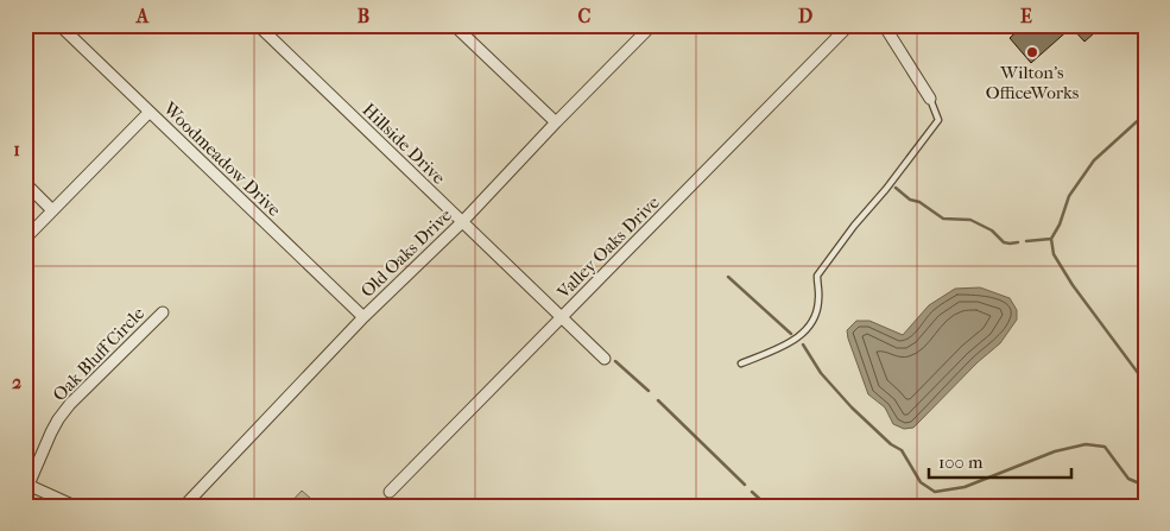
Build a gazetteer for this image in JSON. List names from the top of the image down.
{
  "streets": {
    "street": [
      "Hillside Drive",
      "Woodmeadow Drive",
      "Valley Oaks Drive",
      "Old Oaks Drive",
      "Oak Bluff Circle"
    ]
  },
  "crossings": [
    ["Hillside Drive", "Valley Oaks Drive"],
    ["Hillside Drive", "Old Oaks Drive"],
    ["Woodmeadow Drive", "Old Oaks Drive"]
  ],
  "places": ["Wilton's OfficeWorks"],
  "scale_bar": "100 m",
  "grid": {
    "columns": [
      "A",
      "B",
      "C",
      "D",
      "E"
    ],
    "rows": ["1", "2"]
  }
}
